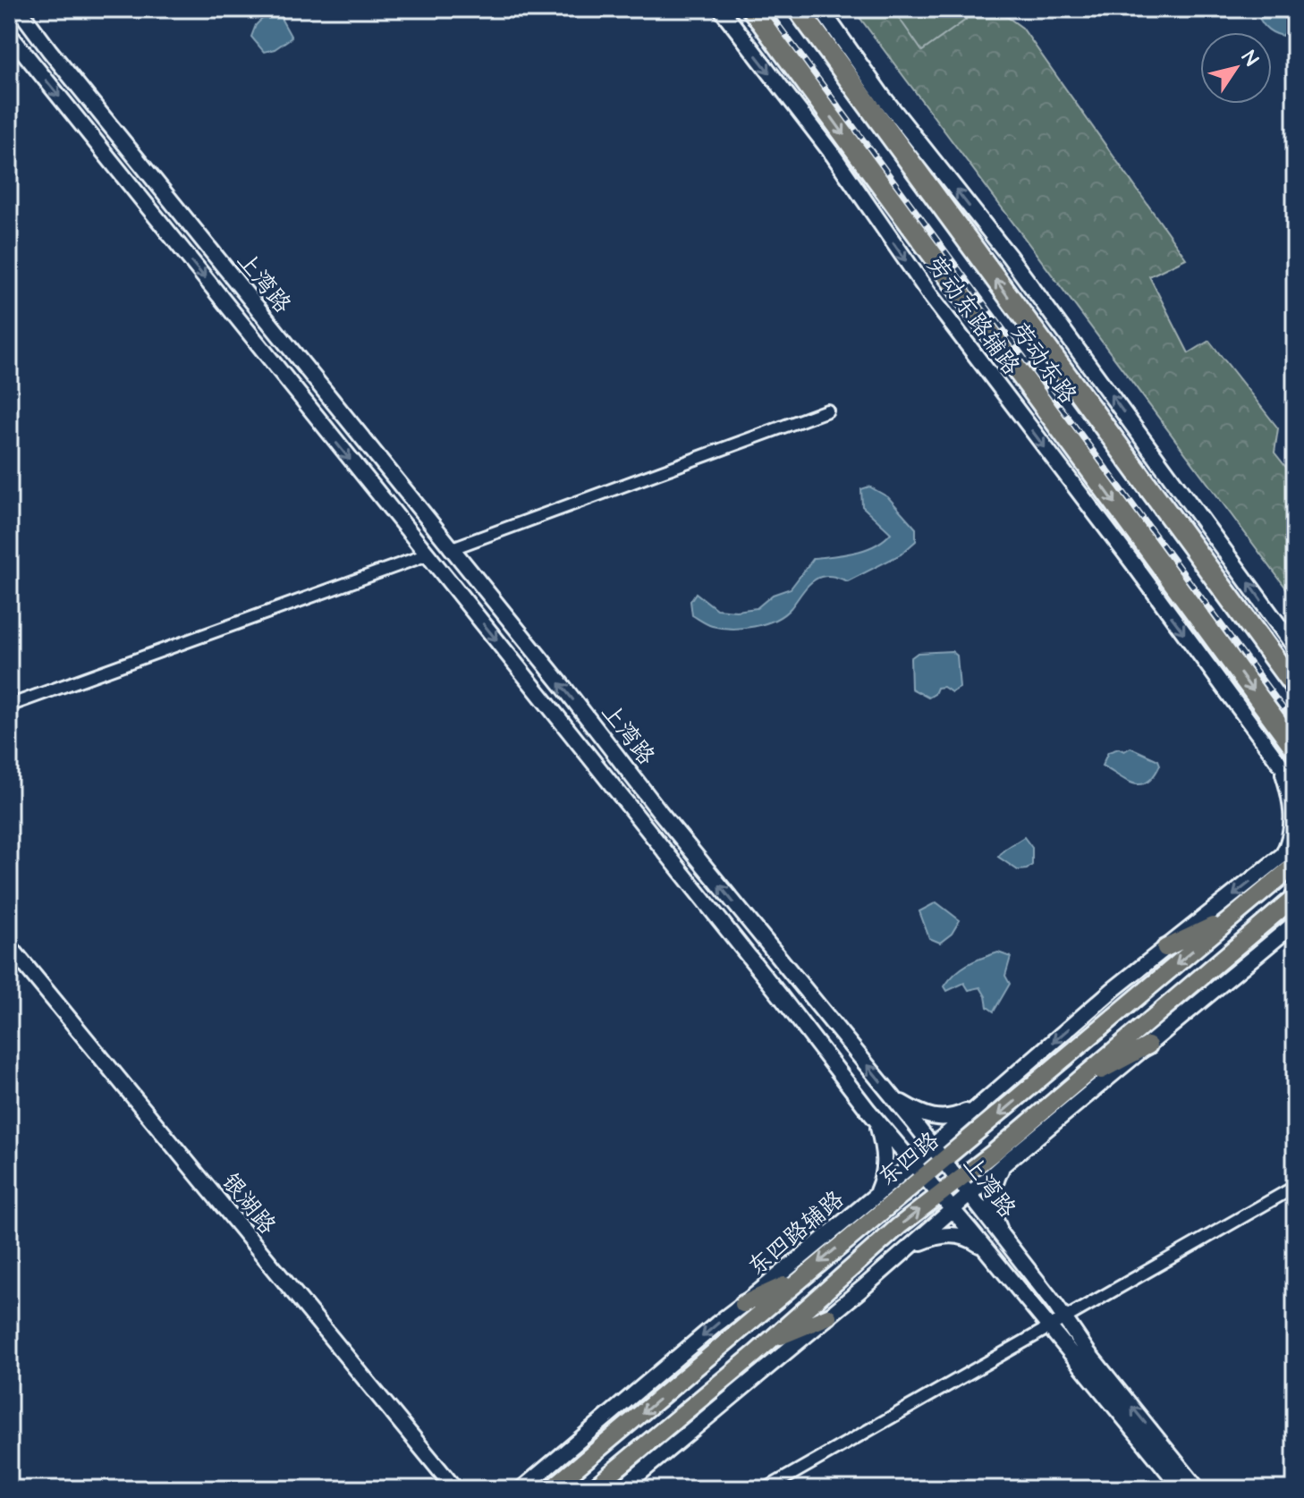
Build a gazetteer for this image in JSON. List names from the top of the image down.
{
  "streets": {
    "highway": ["劳动东路"],
    "main road": [
      "上湾路",
      "劳动东路辅路",
      "东四路",
      "银湖路",
      "东四路辅路"
    ]
  },
  "crossings": [
    ["上湾路", "东四路"],
    ["上湾路", "东四路辅路"],
    ["东四路", "东四路辅路"]
  ],
  "north": "top right"
}
